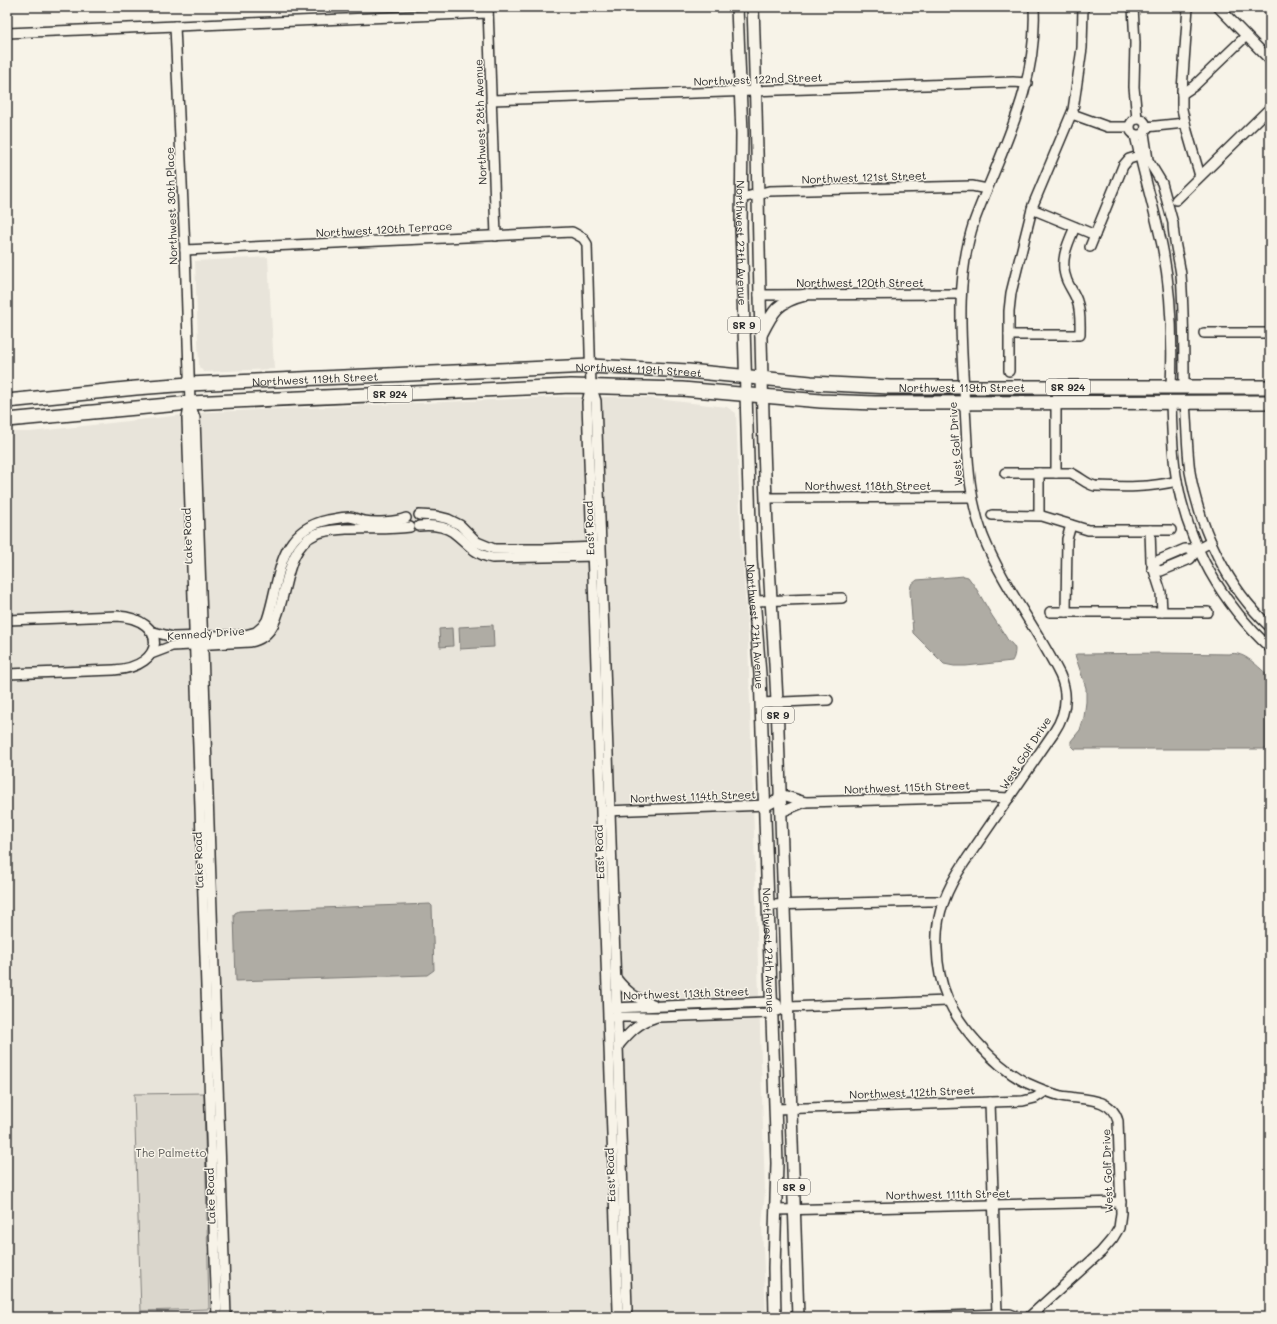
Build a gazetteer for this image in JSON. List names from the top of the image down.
{
  "streets": {
    "highway": ["Northwest 119th Street", "SR 924"],
    "main road": ["Northwest 27th Avenue", "SR 9"],
    "street": [
      "Northwest 122nd Street",
      "Northwest 28th Avenue",
      "Northwest 121st Street",
      "Northwest 30th Place",
      "Northwest 120th Terrace",
      "Northwest 120th Street",
      "West Golf Drive",
      "Northwest 118th Street",
      "East Road",
      "Lake Road",
      "Kennedy Drive",
      "Northwest 115th Street",
      "Northwest 114th Street",
      "Northwest 113th Street",
      "Northwest 112th Street",
      "Northwest 111th Street"
    ]
  },
  "crossings": [
    ["Northwest 122nd Street", "Northwest 28th Avenue"],
    ["Northwest 122nd Street", "Northwest 27th Avenue"],
    ["Northwest 122nd Street", "West Golf Drive"],
    ["Northwest 28th Avenue", "Northwest 120th Terrace"],
    ["Northwest 121st Street", "Northwest 27th Avenue"],
    ["Northwest 121st Street", "West Golf Drive"],
    ["Northwest 30th Place", "Northwest 120th Terrace"],
    ["Northwest 30th Place", "Northwest 119th Street"],
    ["Northwest 30th Place", "Lake Road"],
    ["Northwest 120th Terrace", "East Road"],
    ["Northwest 27th Avenue", "Northwest 120th Street"],
    ["Northwest 27th Avenue", "Northwest 119th Street"],
    ["Northwest 27th Avenue", "Northwest 118th Street"],
    ["Northwest 27th Avenue", "Northwest 115th Street"],
    ["Northwest 27th Avenue", "Northwest 114th Street"],
    ["Northwest 27th Avenue", "Northwest 113th Street"],
    ["Northwest 27th Avenue", "Northwest 112th Street"],
    ["Northwest 27th Avenue", "Northwest 111th Street"],
    ["Northwest 120th Street", "West Golf Drive"],
    ["Northwest 119th Street", "West Golf Drive"],
    ["Northwest 119th Street", "East Road"],
    ["Northwest 119th Street", "Lake Road"],
    ["West Golf Drive", "Northwest 118th Street"],
    ["West Golf Drive", "Northwest 115th Street"],
    ["West Golf Drive", "Northwest 113th Street"],
    ["West Golf Drive", "Northwest 112th Street"],
    ["West Golf Drive", "Northwest 111th Street"],
    ["East Road", "Kennedy Drive"],
    ["East Road", "Northwest 114th Street"],
    ["East Road", "Northwest 113th Street"],
    ["Lake Road", "Kennedy Drive"],
    ["Northwest 115th Street", "Northwest 114th Street"]
  ],
  "parks": ["The Palmetto"]
}
